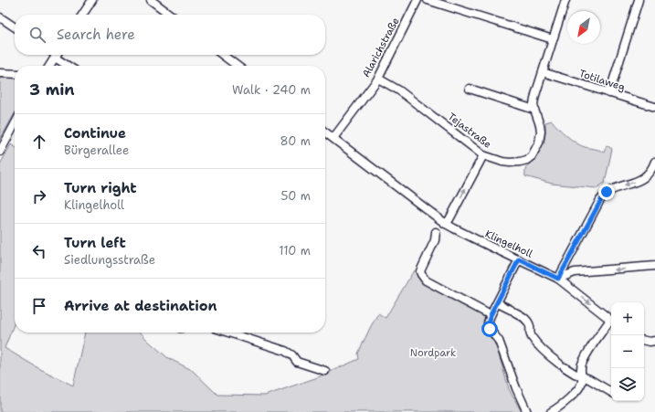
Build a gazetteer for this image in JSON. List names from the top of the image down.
{
  "streets": {
    "street": [
      "Alarichstraße",
      "Totilaweg",
      "Tejastraße",
      "Klingelholl"
    ]
  },
  "crossings": [
    ["Alarichstraße", "Tejastraße"],
    ["Alarichstraße", "Klingelholl"]
  ],
  "parks": ["Nordpark"],
  "north": "bottom left",
  "page": {
    "search": "Search here",
    "heading": ["3 min", "Walk · 240 m"],
    "list": [
      ["Continue", "Bürgerallee", "80 m"],
      ["Turn right", "Klingelholl", "50 m"],
      ["Turn left", "Siedlungsstraße", "110 m"],
      "Arrive at destination"
    ],
    "map_buttons": ["+", "−"]
  }
}
